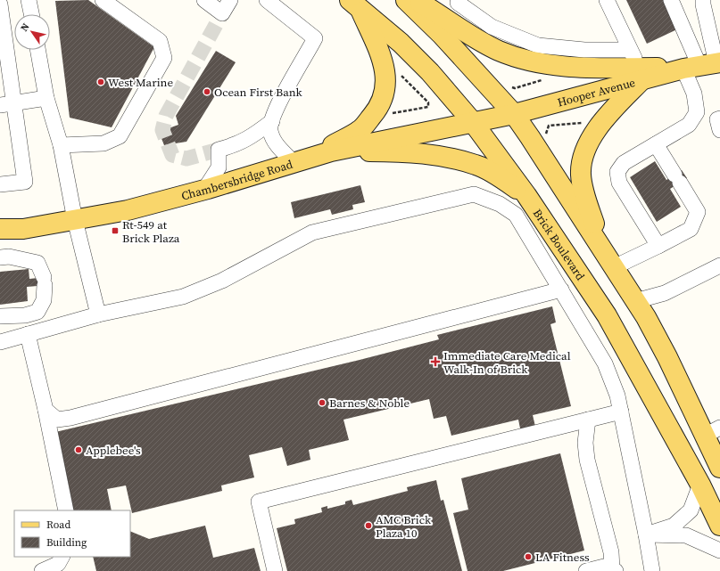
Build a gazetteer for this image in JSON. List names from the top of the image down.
{
  "streets": {
    "main road": ["Hooper Avenue", "Chambersbridge Road", "Brick Boulevard"]
  },
  "crossings": [
    ["Hooper Avenue", "Chambersbridge Road"],
    ["Hooper Avenue", "Brick Boulevard"],
    ["Chambersbridge Road", "Brick Boulevard"]
  ],
  "places": {
    "other": [
      "West Marine",
      "Ocean First Bank",
      "Barnes & Noble",
      "Applebee's",
      "AMC Brick Plaza 10",
      "LA Fitness"
    ],
    "transit": ["Rt-549 at Brick Plaza"],
    "health": ["Immediate Care Medical Walk-In of Brick"]
  },
  "legend": ["Road", "Building"],
  "north": "top left"
}
